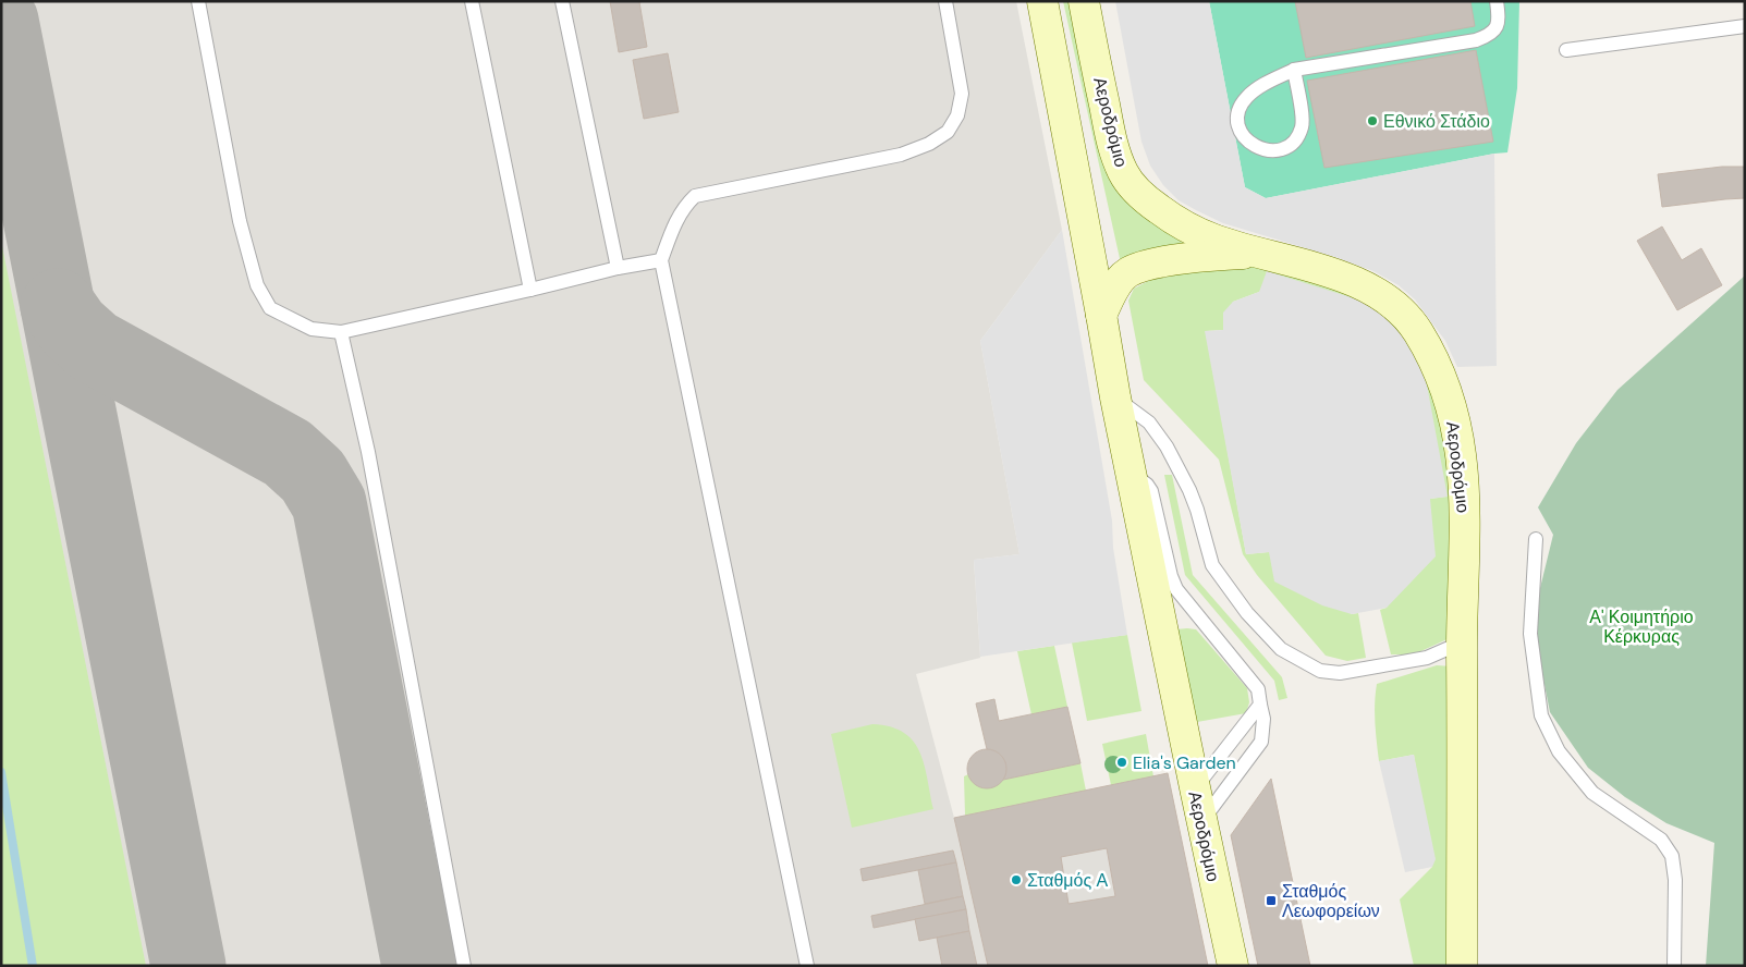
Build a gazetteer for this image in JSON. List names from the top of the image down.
{
  "streets": {
    "main road": ["Αεροδρόμιο"]
  },
  "parks": ["Α' Κοιμητήριο Κέρκυρας"],
  "places": {
    "other": ["Εθνικό Στάδιο", "Elia's Garden", "Σταθμός Α"],
    "transit": ["Σταθμός Λεωφορείων"]
  }
}
